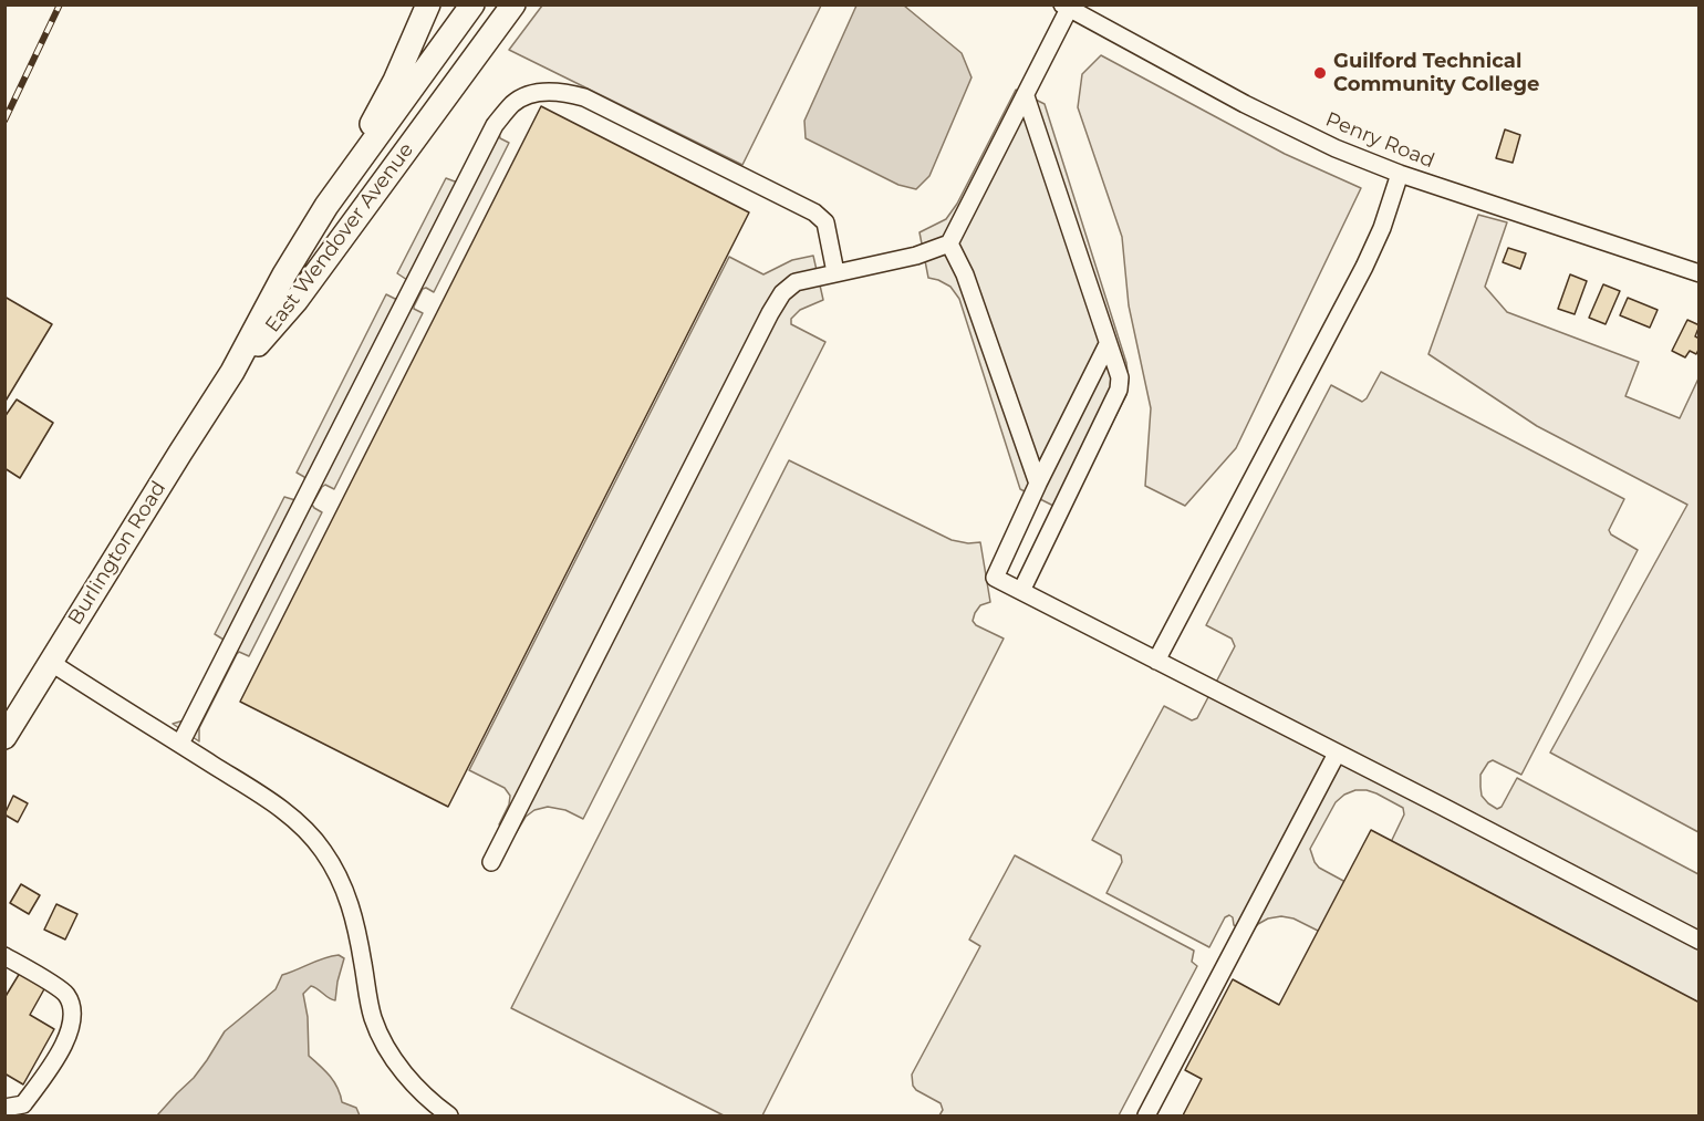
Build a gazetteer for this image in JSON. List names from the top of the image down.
{
  "streets": {
    "highway": ["East Wendover Avenue", "Burlington Road"],
    "street": ["Penry Road"]
  },
  "crossings": [
    ["East Wendover Avenue", "Burlington Road"]
  ],
  "places": ["Guilford Technical Community College"]
}
